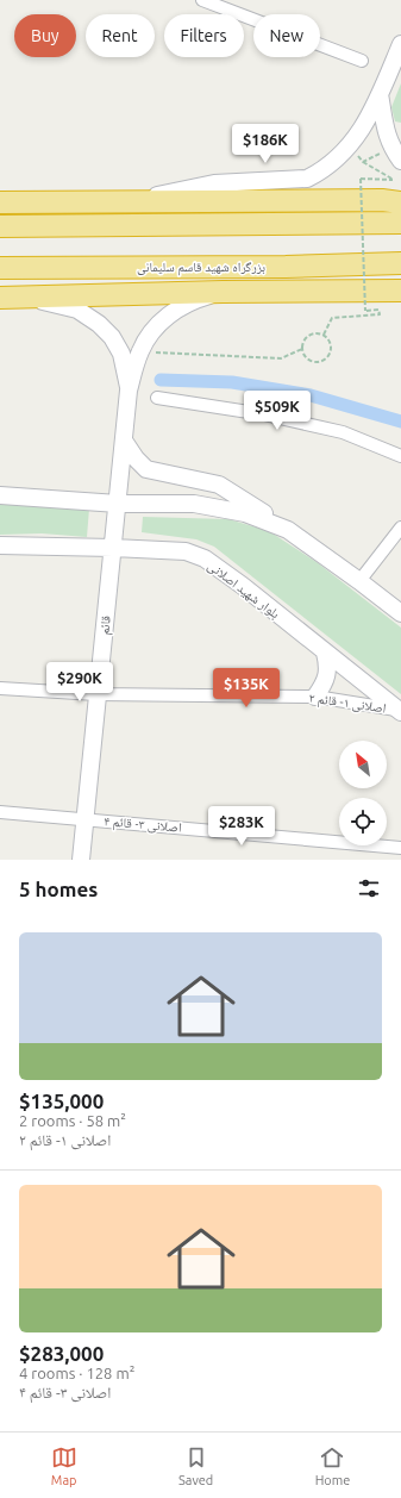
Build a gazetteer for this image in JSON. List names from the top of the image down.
{
  "streets": {
    "highway": ["بزرگراه شهید قاسم سلیمانی"],
    "main road": ["بلوار شهید اصلانی", "قائم"],
    "street": ["اصلانی ۱- قائم ۲", "اصلانی ۳- قائم ۴"]
  },
  "crossings": [
    ["بلوار شهید اصلانی", "قائم"],
    ["بلوار شهید اصلانی", "اصلانی ۱- قائم ۲"],
    ["قائم", "اصلانی ۱- قائم ۲"],
    ["قائم", "اصلانی ۳- قائم ۴"]
  ],
  "north": "top left",
  "page": {
    "chip": [
      "Buy",
      "Rent",
      "Filters",
      "New"
    ],
    "price": [
      "$186K",
      "$509K",
      "$290K",
      "$135K",
      "$283K"
    ],
    "heading": "5 homes",
    "list": [
      {
        "name": "$135,000",
        "note": "2 rooms · 58 m² · اصلانی ۱- قائم ۲"
      },
      {
        "name": "$283,000",
        "note": "4 rooms · 128 m² · اصلانی ۳- قائم ۴"
      }
    ],
    "tabs": ["Map", "Saved", "Home"]
  }
}
